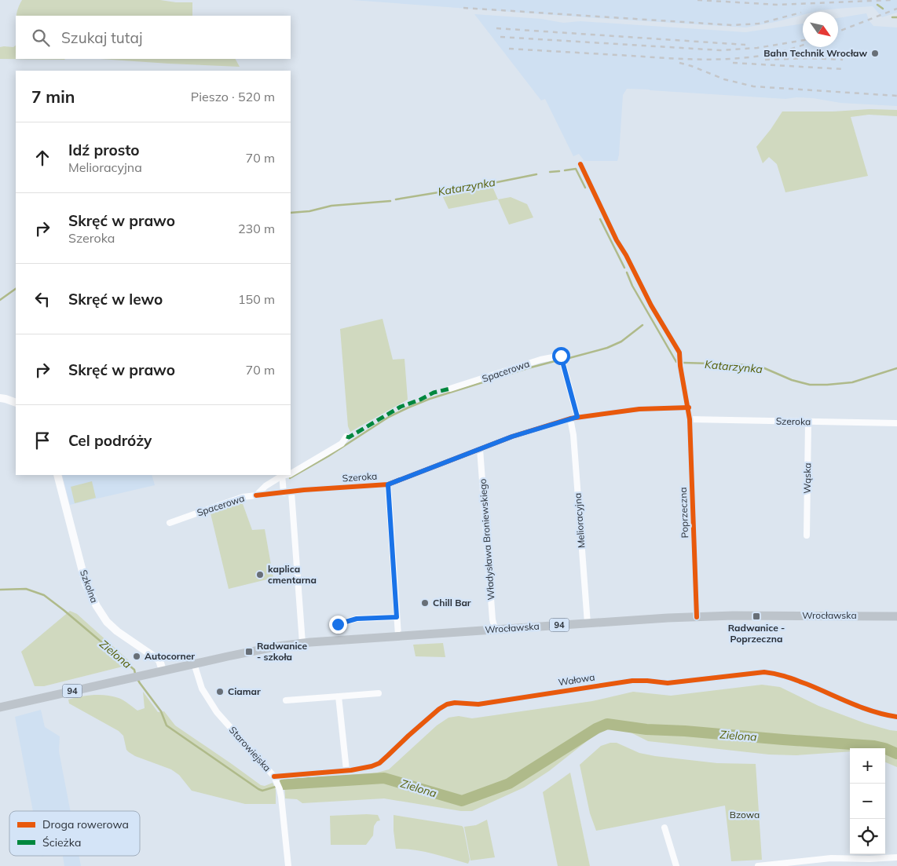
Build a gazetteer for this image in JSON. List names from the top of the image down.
{
  "streets": {
    "main road": ["Wrocławska", "94"],
    "street": [
      "Spacerowa",
      "Szeroka",
      "Wąska",
      "Poprzeczna",
      "Melioracyjna",
      "Władysława Broniewskiego",
      "Szkolna",
      "Wałowa",
      "Starowiejska"
    ]
  },
  "crossings": [
    ["Spacerowa", "Szeroka"],
    ["Szeroka", "Wąska"],
    ["Szeroka", "Poprzeczna"],
    ["Szeroka", "Melioracyjna"],
    ["Szeroka", "Władysława Broniewskiego"],
    ["Poprzeczna", "Wrocławska"],
    ["Melioracyjna", "Wrocławska"],
    ["Władysława Broniewskiego", "Wrocławska"],
    ["Szkolna", "94"],
    ["Wrocławska", "94"],
    ["Wrocławska", "Starowiejska"],
    ["94", "Starowiejska"],
    ["Wałowa", "Starowiejska"]
  ],
  "water": ["Katarzynka", "Zielona"],
  "parks": ["Bzowa"],
  "places": {
    "other": [
      "Bahn Technik Wrocław",
      "kaplica cmentarna",
      "Chill Bar",
      "Autocorner",
      "Ciamar"
    ],
    "transit": ["Radwanice - Poprzeczna", "Radwanice - szkoła"]
  },
  "legend": ["Droga rowerowa", "Ścieżka"],
  "north": "bottom right",
  "page": {
    "search": "Szukaj tutaj",
    "heading": ["7 min", "Pieszo · 520 m"],
    "list": [
      ["Idź prosto", "Melioracyjna", "70 m"],
      ["Skręć w prawo", "Szeroka", "230 m"],
      ["Skręć w lewo", "150 m"],
      ["Skręć w prawo", "70 m"],
      "Cel podróży"
    ],
    "map_buttons": ["+", "−"]
  }
}
